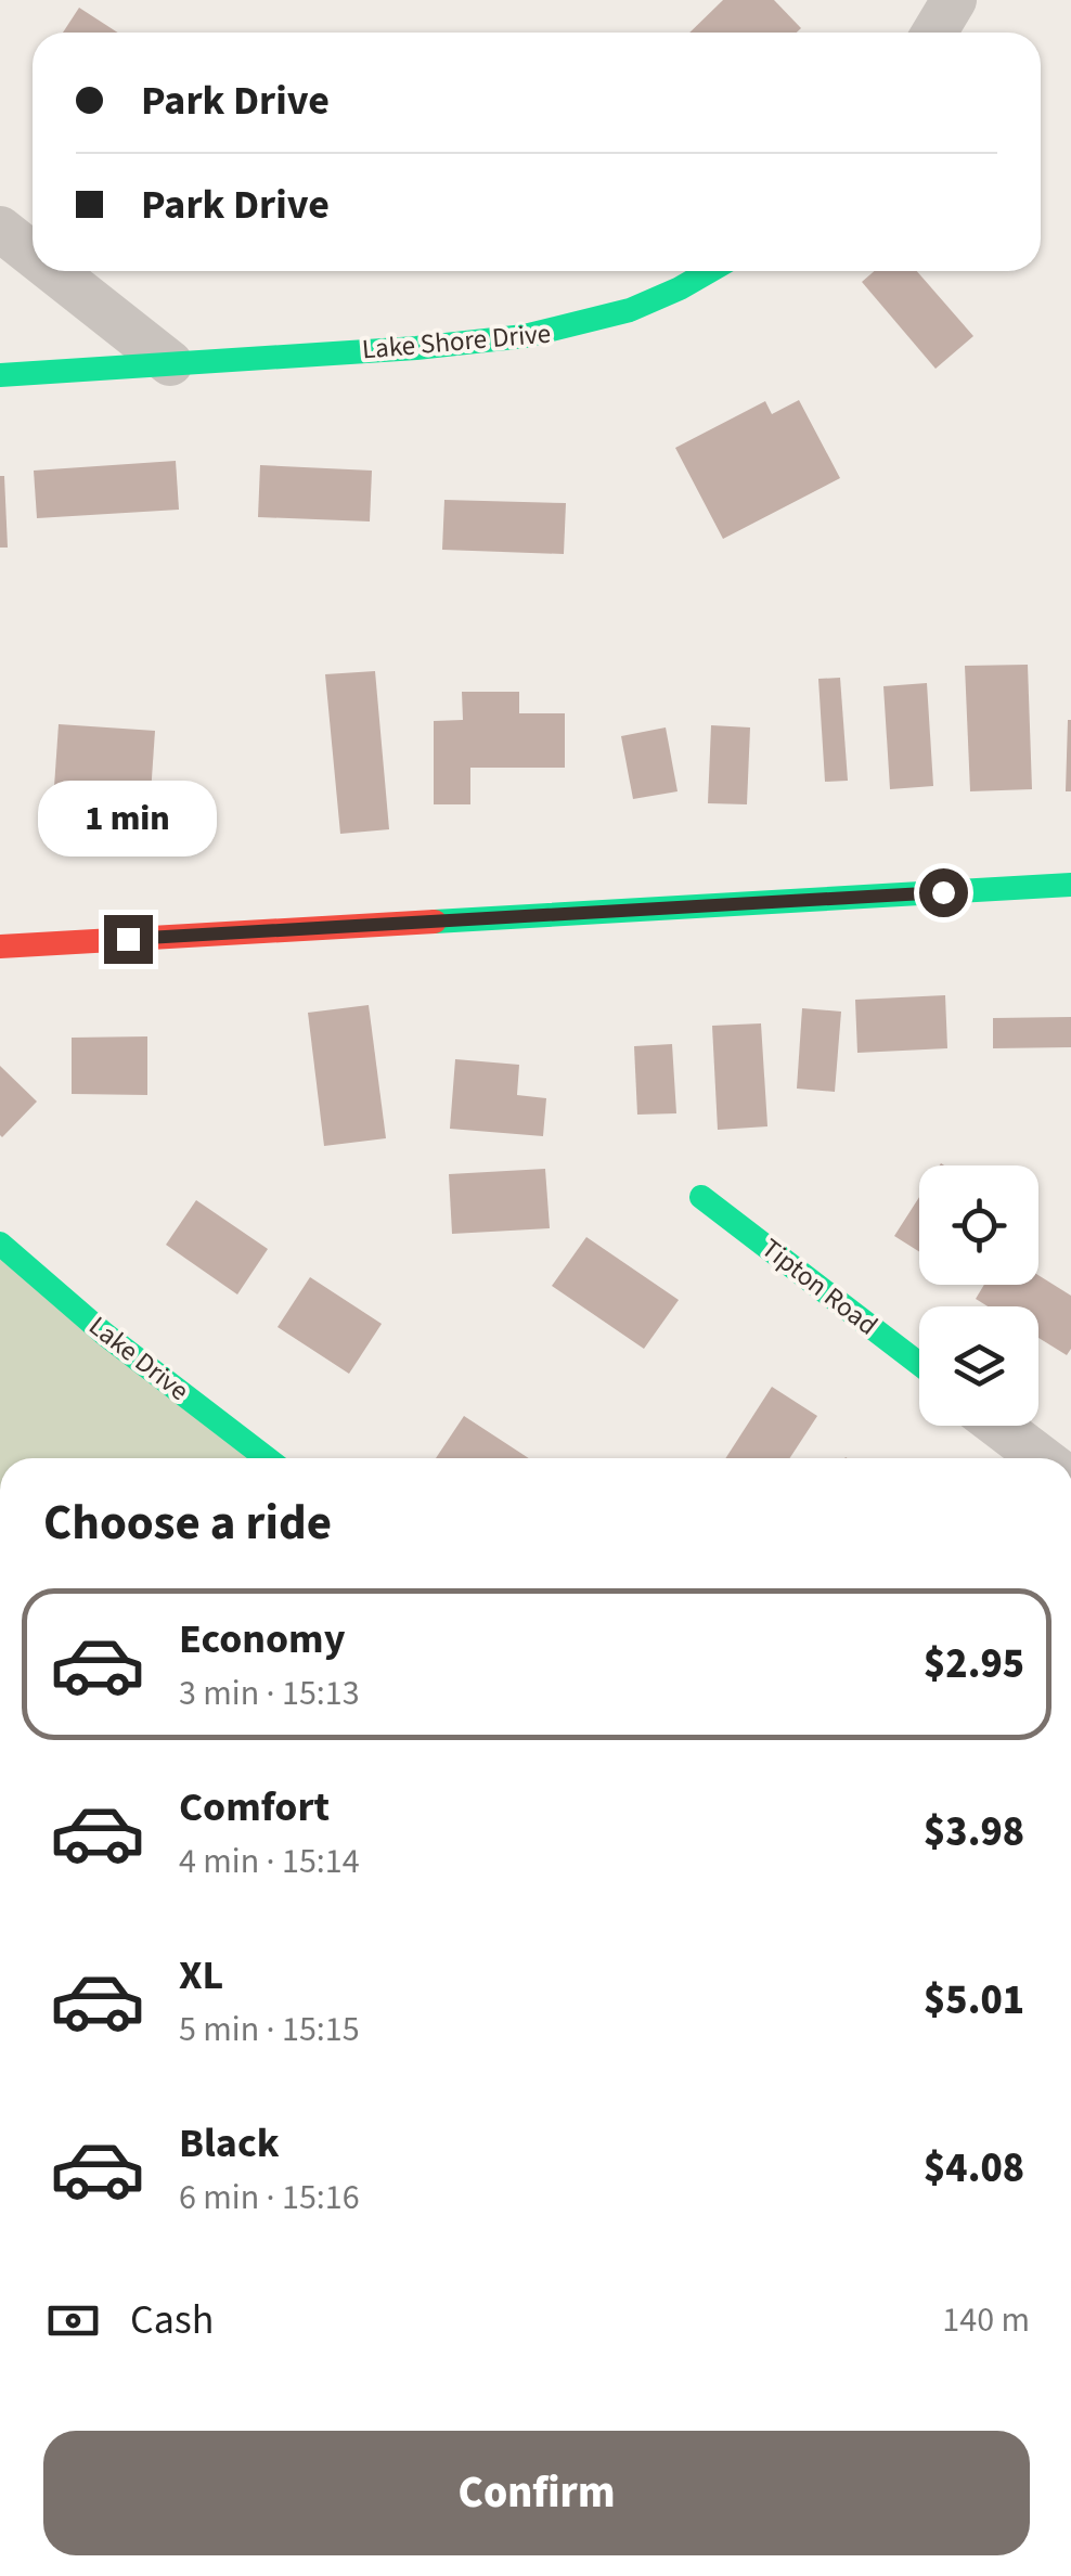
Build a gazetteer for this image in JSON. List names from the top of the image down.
{
  "streets": {
    "street": ["Lake Shore Drive", "Tipton Road", "Lake Drive"]
  },
  "page": {
    "banner": ["Park Drive", "Park Drive"],
    "bubble": "1 min",
    "heading": "Choose a ride",
    "list": [
      {
        "name": "Economy",
        "note": "3 min · 15:13",
        "value": "$2.95"
      },
      {
        "name": "Comfort",
        "note": "4 min · 15:14",
        "value": "$3.98"
      },
      {
        "name": "XL",
        "note": "5 min · 15:15",
        "value": "$5.01"
      },
      {
        "name": "Black",
        "note": "6 min · 15:16",
        "value": "$4.08"
      }
    ],
    "pay": ["Cash", "140 m"],
    "buttons": "Confirm"
  }
}
